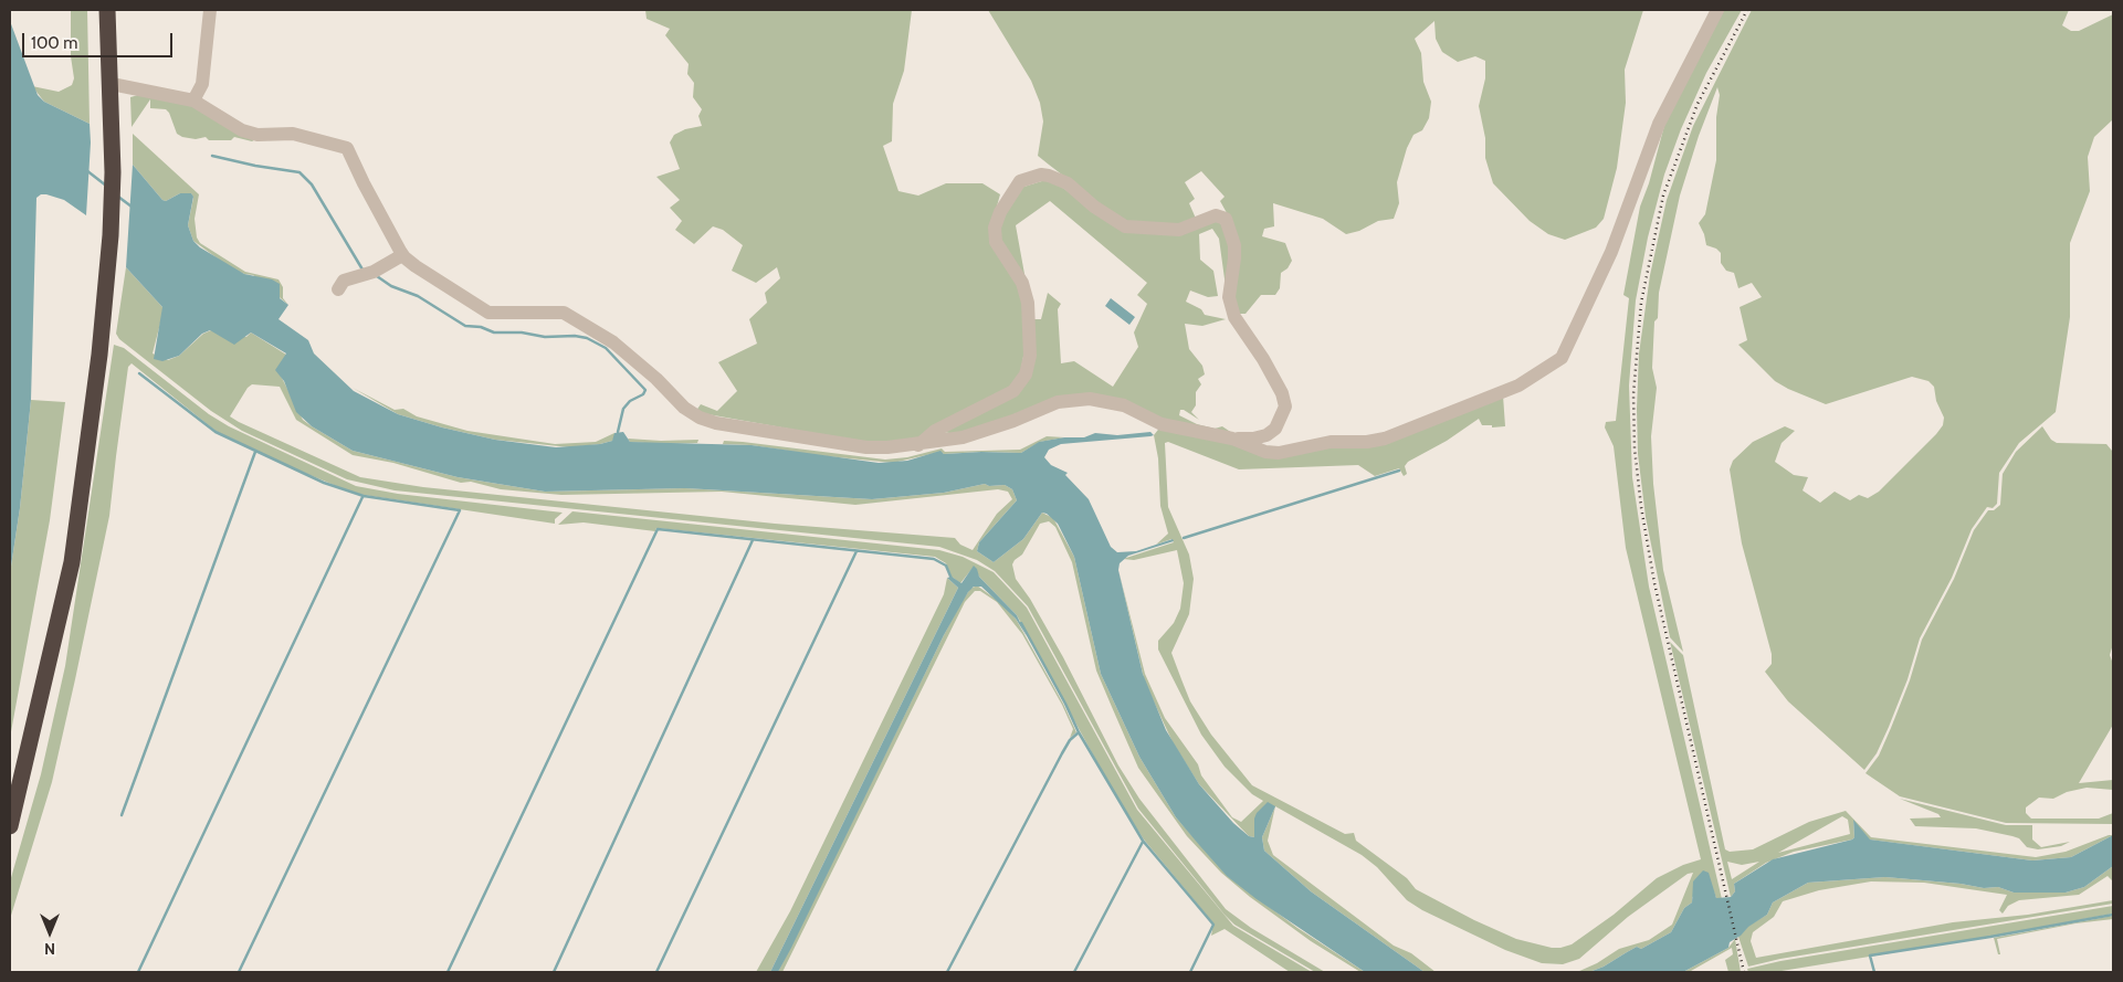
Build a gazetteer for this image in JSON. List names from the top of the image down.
{
  "scale_bar": "100 m",
  "north": "bottom"
}
